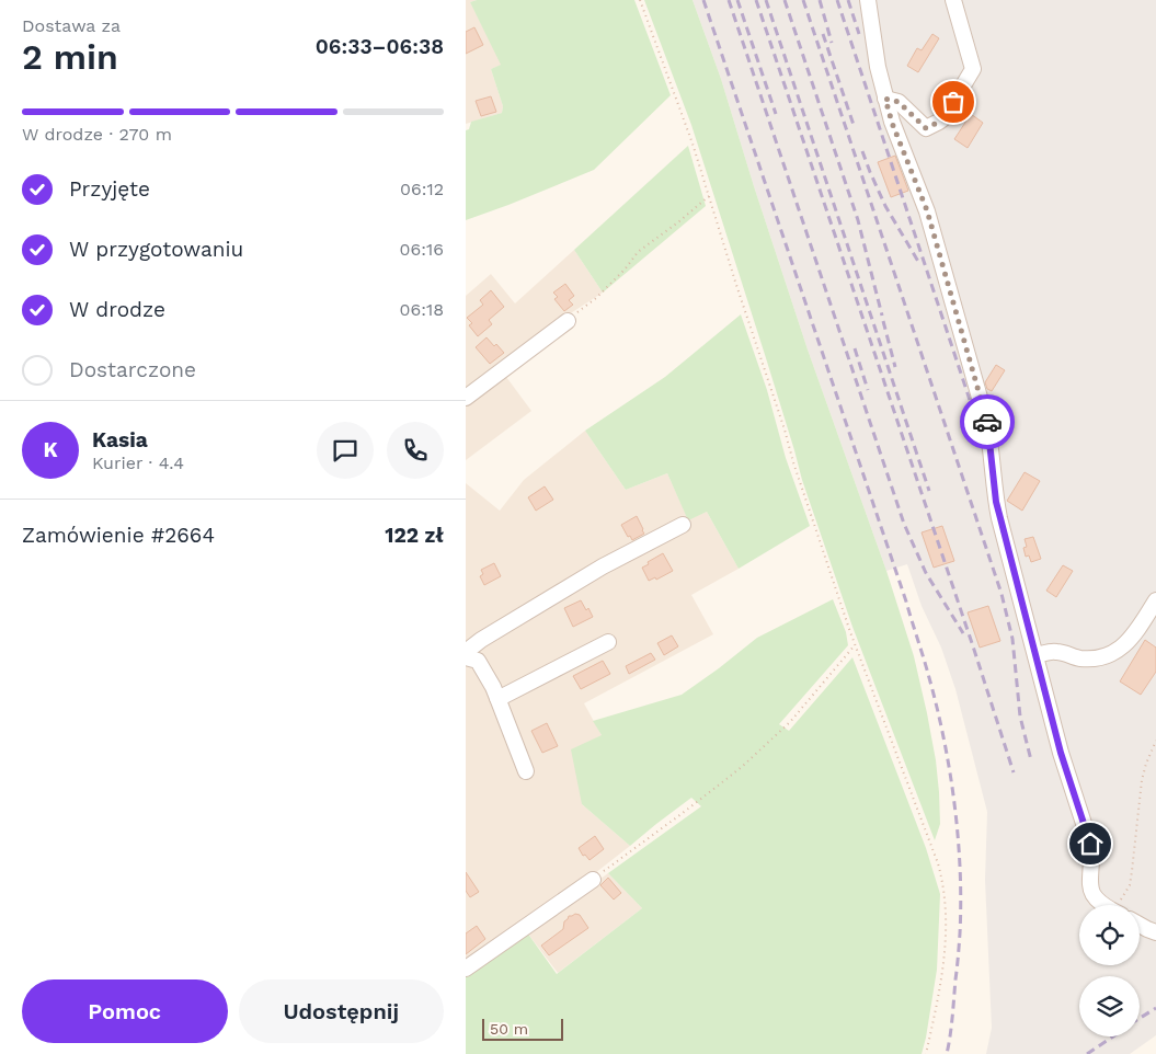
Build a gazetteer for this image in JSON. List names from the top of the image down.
{
  "scale_bar": "50 m",
  "page": {
    "heading": ["2 min", "Dostawa za", "06:33–06:38"],
    "panel": [
      "Kasia",
      "Kurier · 4.4",
      "Zamówienie #2664",
      "122 zł"
    ],
    "bar": "W drodze · 270 m",
    "list": [
      ["Przyjęte", "06:12"],
      ["W przygotowaniu", "06:16"],
      ["W drodze", "06:18"],
      "Dostarczone"
    ],
    "round": "K",
    "buttons": ["Pomoc", "Udostępnij"],
    "scale": "50 m"
  }
}
